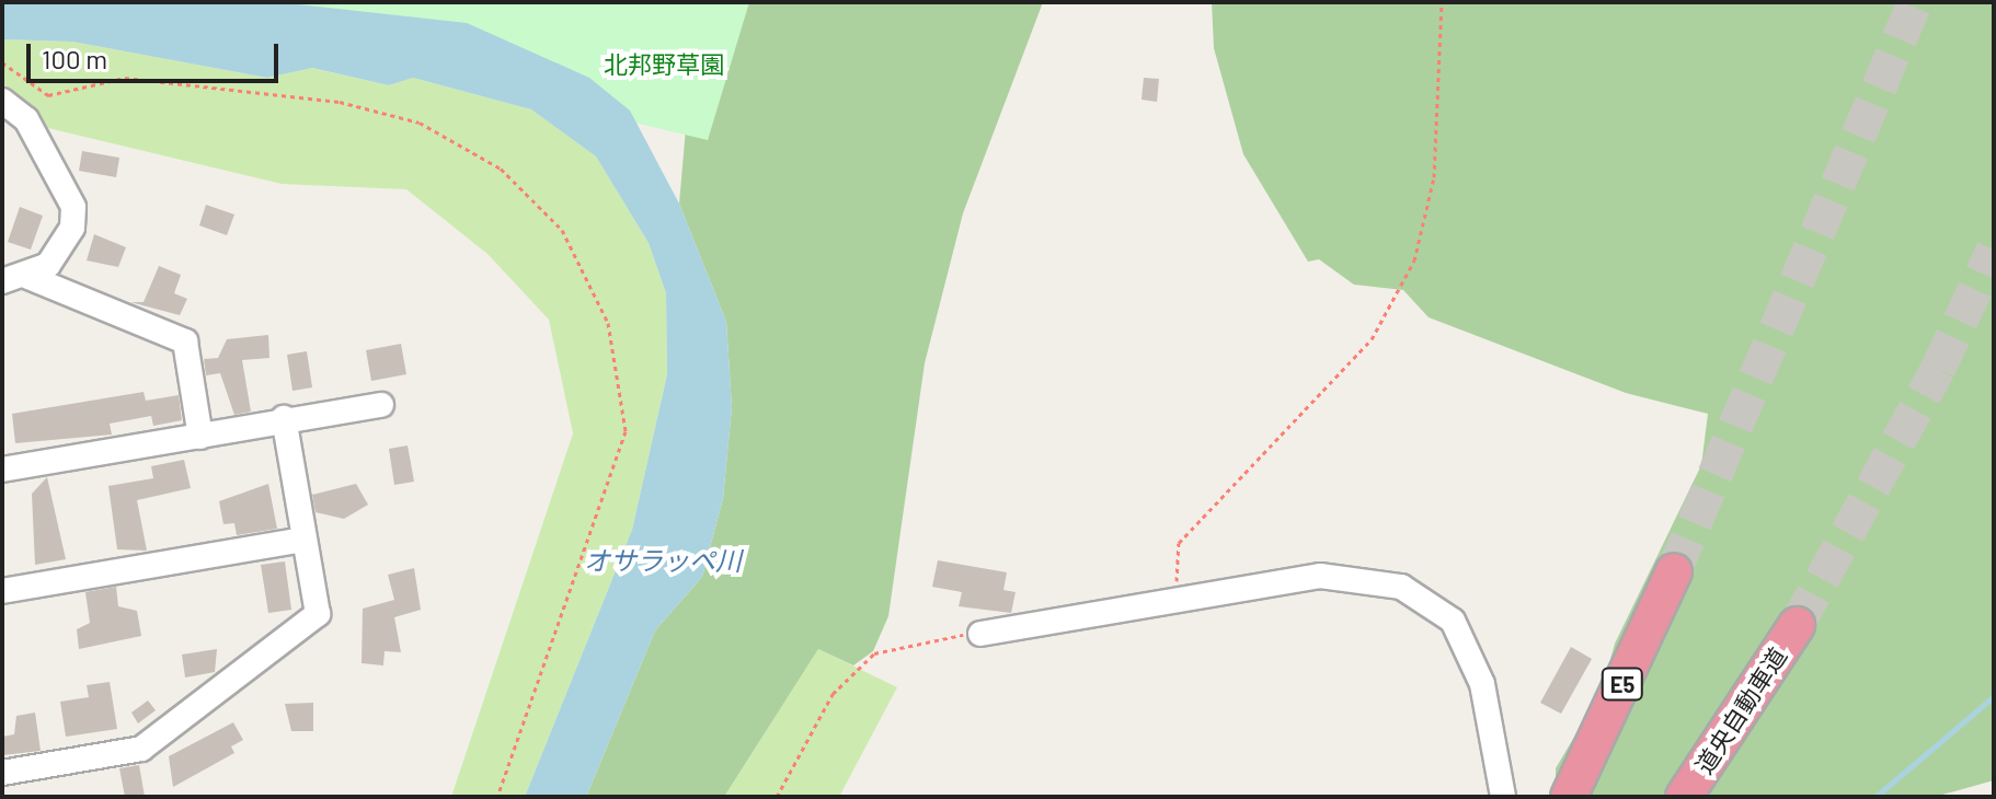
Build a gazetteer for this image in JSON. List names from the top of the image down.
{
  "streets": {
    "highway": ["E5", "道央自動車道"]
  },
  "water": ["オサラッペ川"],
  "parks": ["北邦野草園"],
  "scale_bar": "100 m"
}
